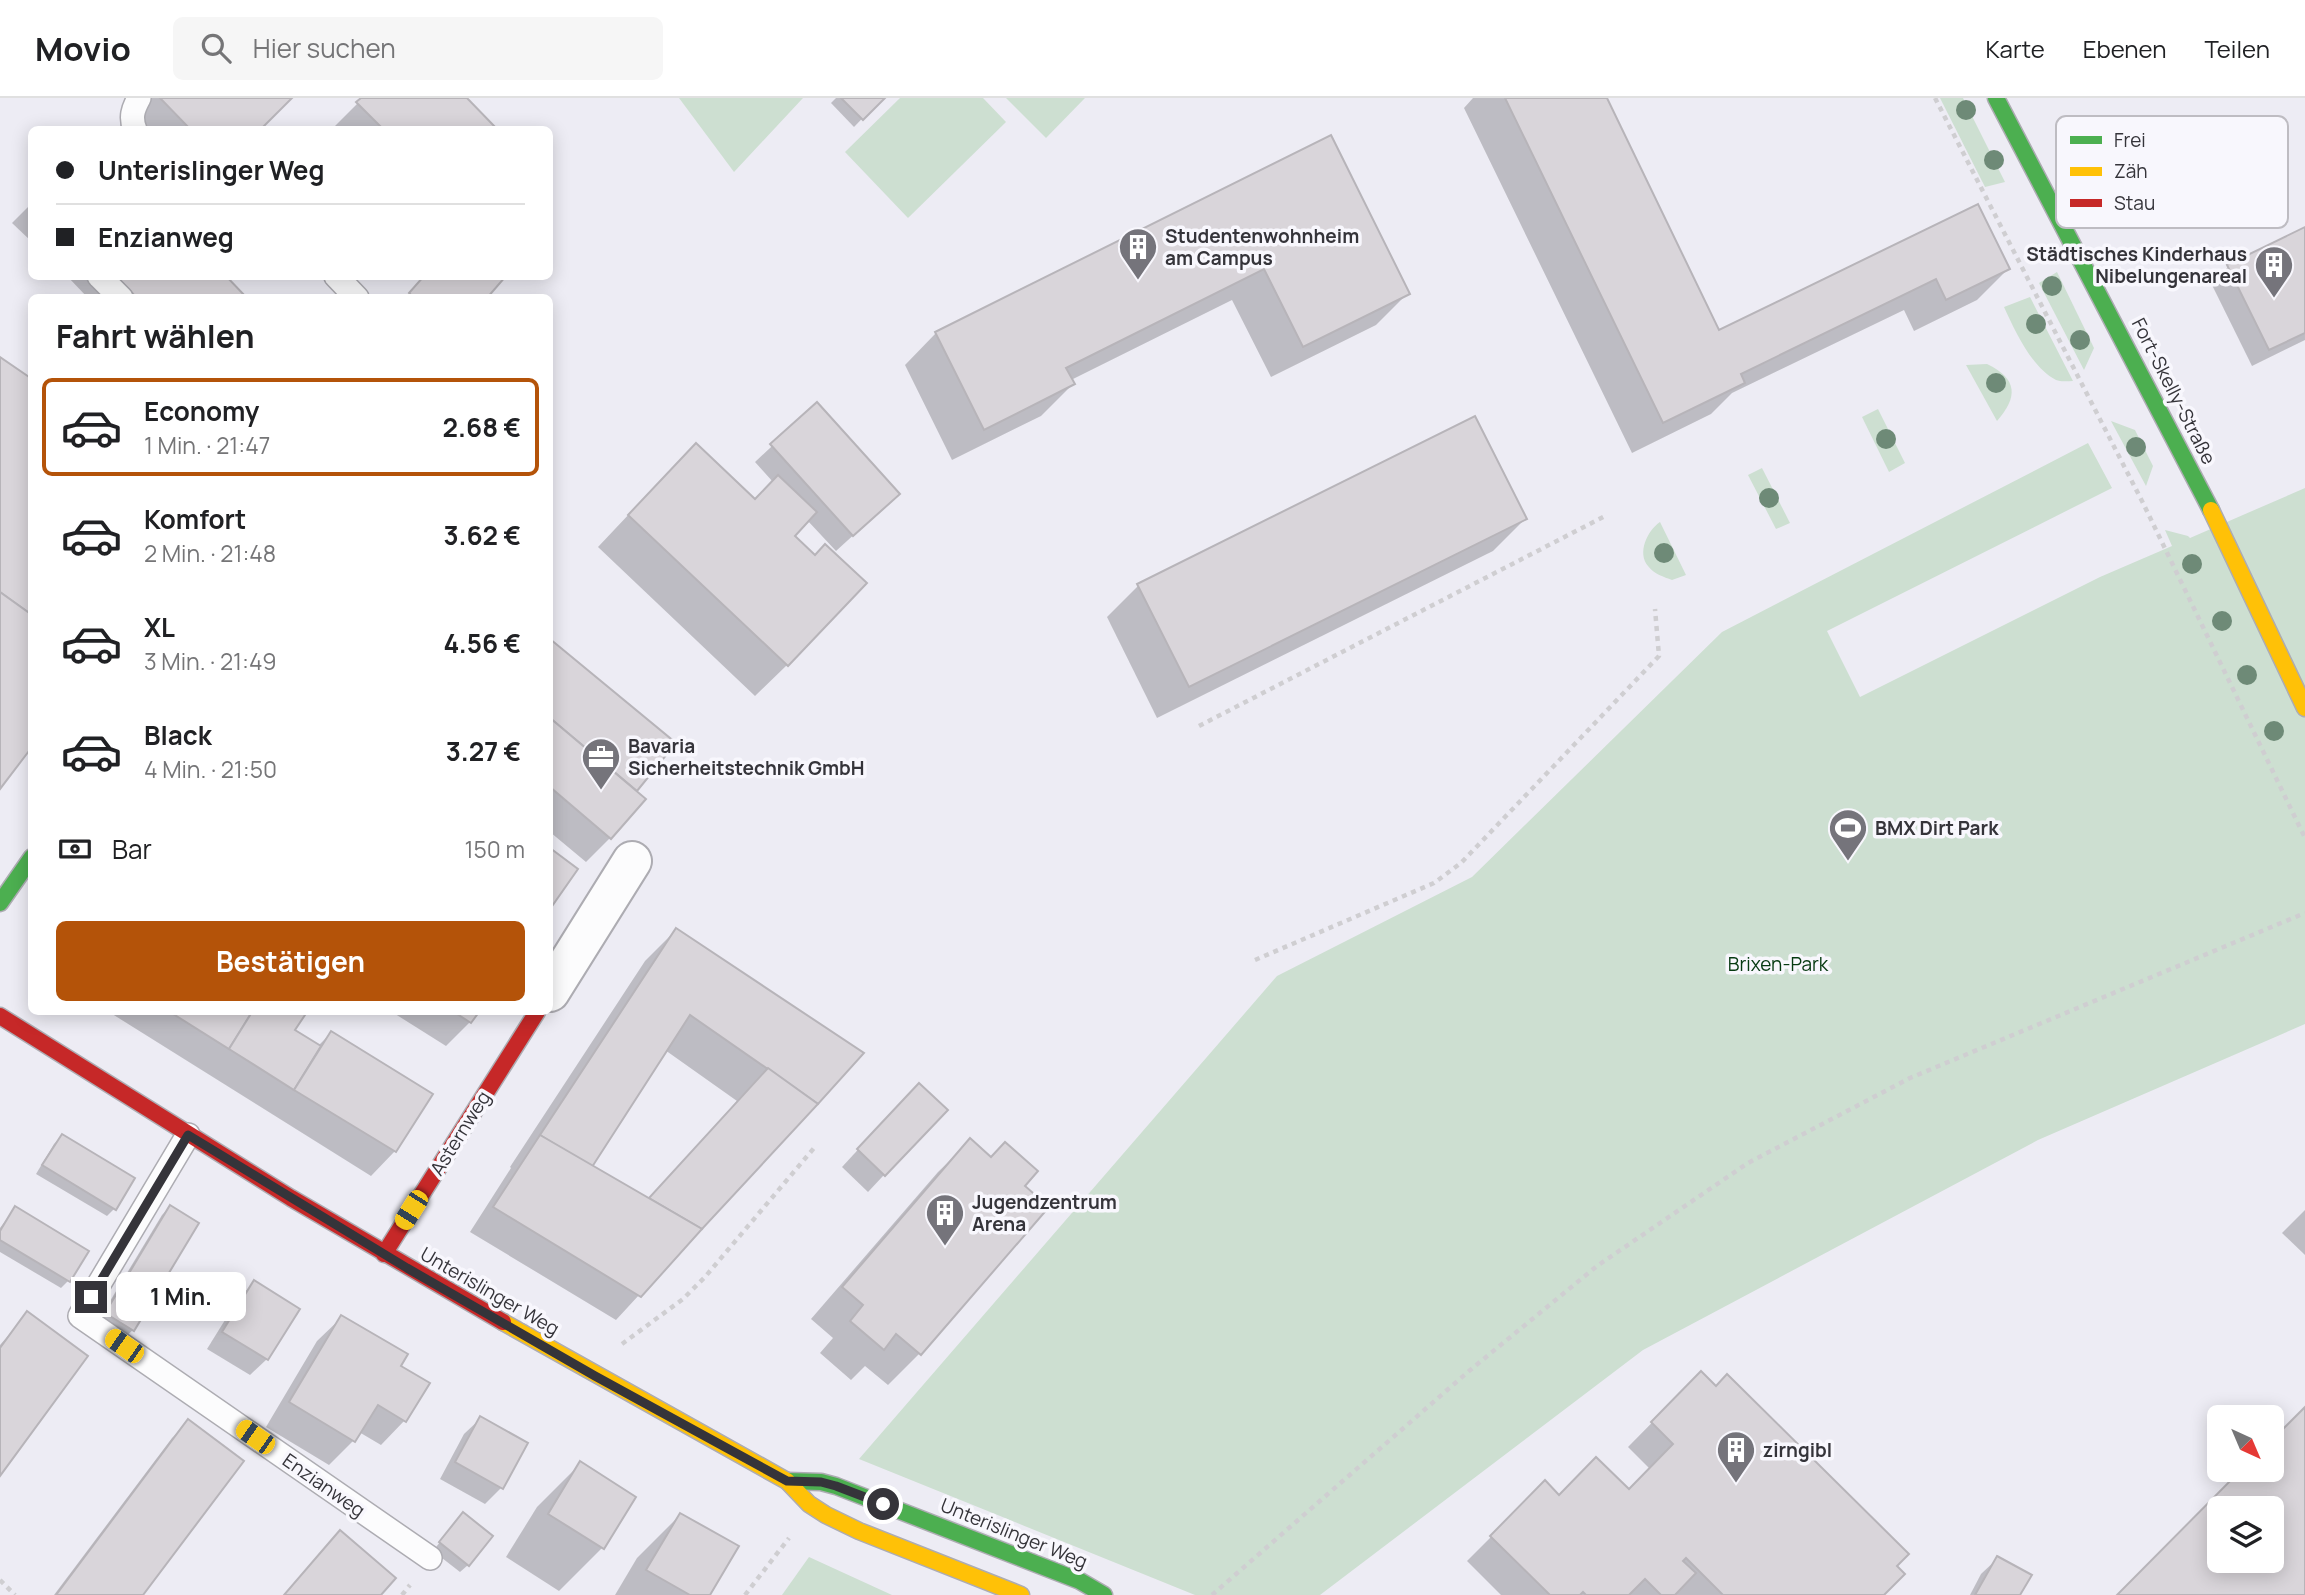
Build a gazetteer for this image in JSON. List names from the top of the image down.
{
  "streets": {
    "street": ["Fort-Skelly-Straße", "Asternweg", "Unterislinger Weg"],
    "lane": ["Enzianweg"]
  },
  "crossings": [
    ["Asternweg", "Unterislinger Weg"],
    ["Unterislinger Weg", "Enzianweg"]
  ],
  "parks": ["Brixen-Park"],
  "places": {
    "building": [
      "Studentenwohnheim am Campus",
      "Städtisches Kinderhaus Nibelungenareal",
      "Jugendzentrum Arena",
      "zirngibl"
    ],
    "office": ["Bavaria Sicherheitstechnik GmbH"],
    "sports": ["BMX Dirt Park"]
  },
  "legend": ["Frei", "Zäh", "Stau"],
  "north": "bottom right",
  "page": {
    "header": "Movio",
    "search": "Hier suchen",
    "nav": ["Karte", "Ebenen", "Teilen"],
    "banner": ["Unterislinger Weg", "Enzianweg"],
    "heading": "Fahrt wählen",
    "list": [
      {
        "name": "Economy",
        "note": "1 Min. · 21:47",
        "value": "2.68 €"
      },
      {
        "name": "Komfort",
        "note": "2 Min. · 21:48",
        "value": "3.62 €"
      },
      {
        "name": "XL",
        "note": "3 Min. · 21:49",
        "value": "4.56 €"
      },
      {
        "name": "Black",
        "note": "4 Min. · 21:50",
        "value": "3.27 €"
      }
    ],
    "pay": ["Bar", "150 m"],
    "buttons": "Bestätigen",
    "bubble": "1 Min."
  }
}
